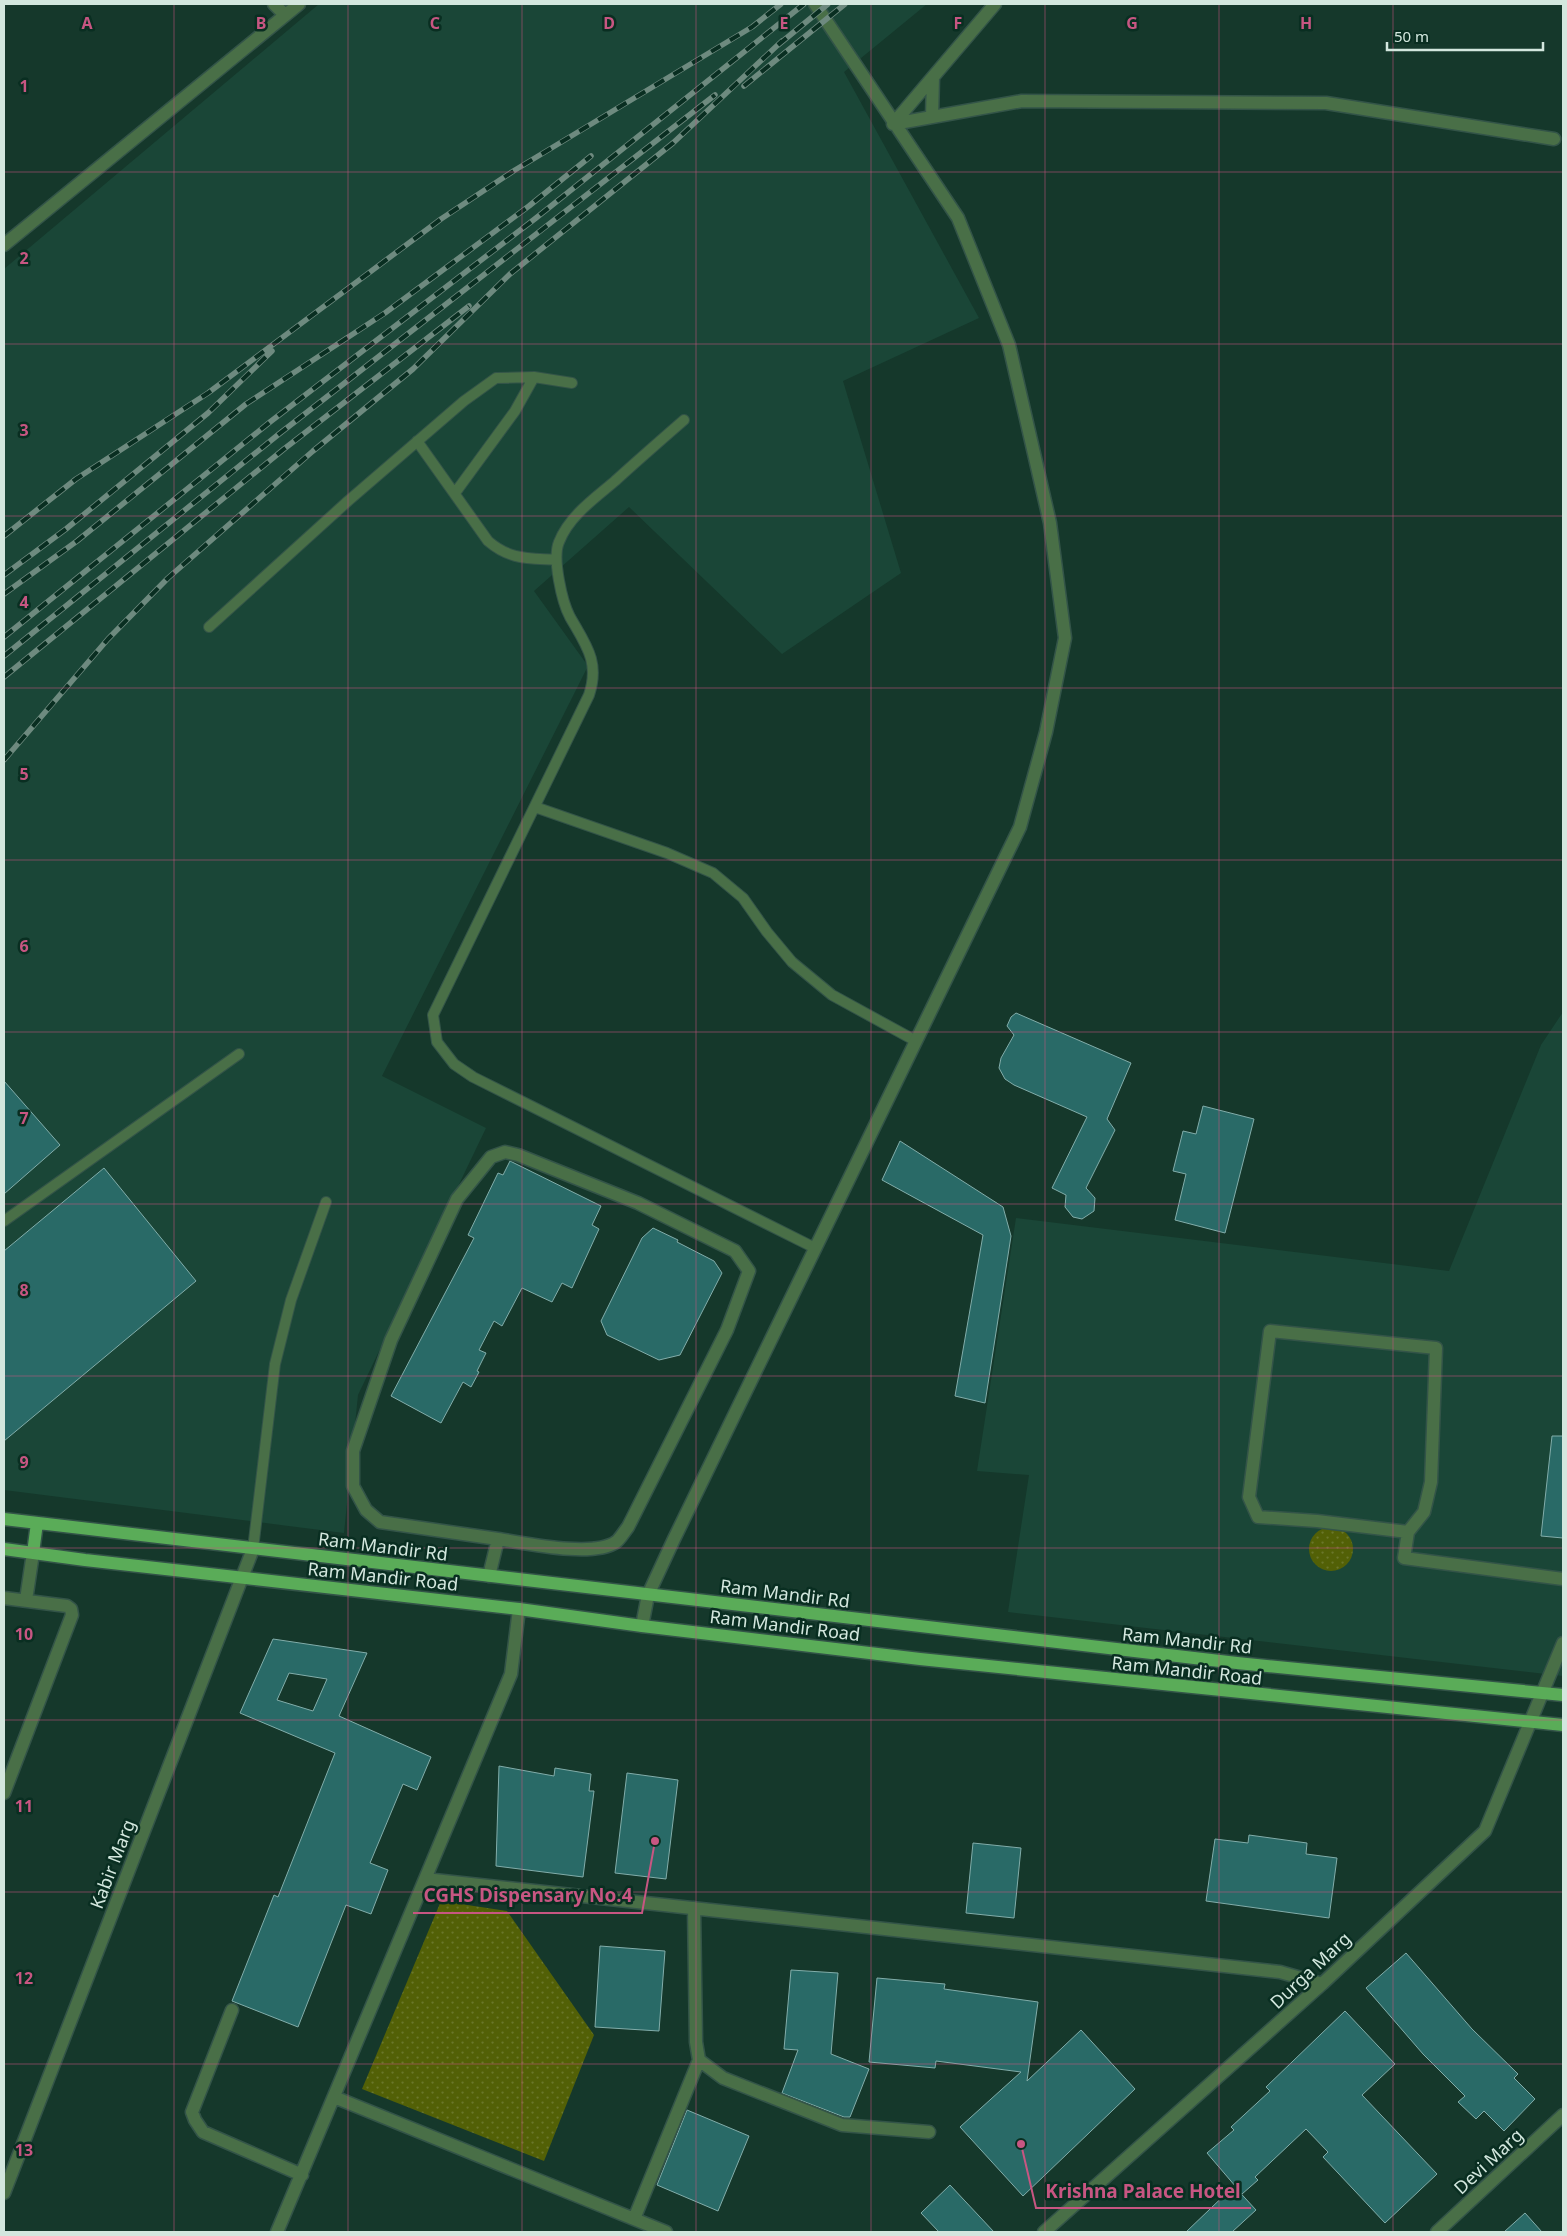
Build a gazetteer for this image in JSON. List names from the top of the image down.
{
  "streets": {
    "main road": ["Ram Mandir Rd", "Ram Mandir Road"],
    "street": ["Kabir Marg", "Durga Marg", "Devi Marg"]
  },
  "crossings": [
    ["Ram Mandir Rd", "Kabir Marg"],
    ["Ram Mandir Rd", "Durga Marg"],
    ["Ram Mandir Road", "Kabir Marg"],
    ["Ram Mandir Road", "Durga Marg"]
  ],
  "places": ["CGHS Dispensary No.4", "Krishna Palace Hotel"],
  "scale_bar": "50 m",
  "grid": {
    "columns": [
      "A",
      "B",
      "C",
      "D",
      "E",
      "F",
      "G",
      "H"
    ],
    "rows": [
      "1",
      "2",
      "3",
      "4",
      "5",
      "6",
      "7",
      "8",
      "9",
      "10",
      "11",
      "12",
      "13"
    ]
  }
}
